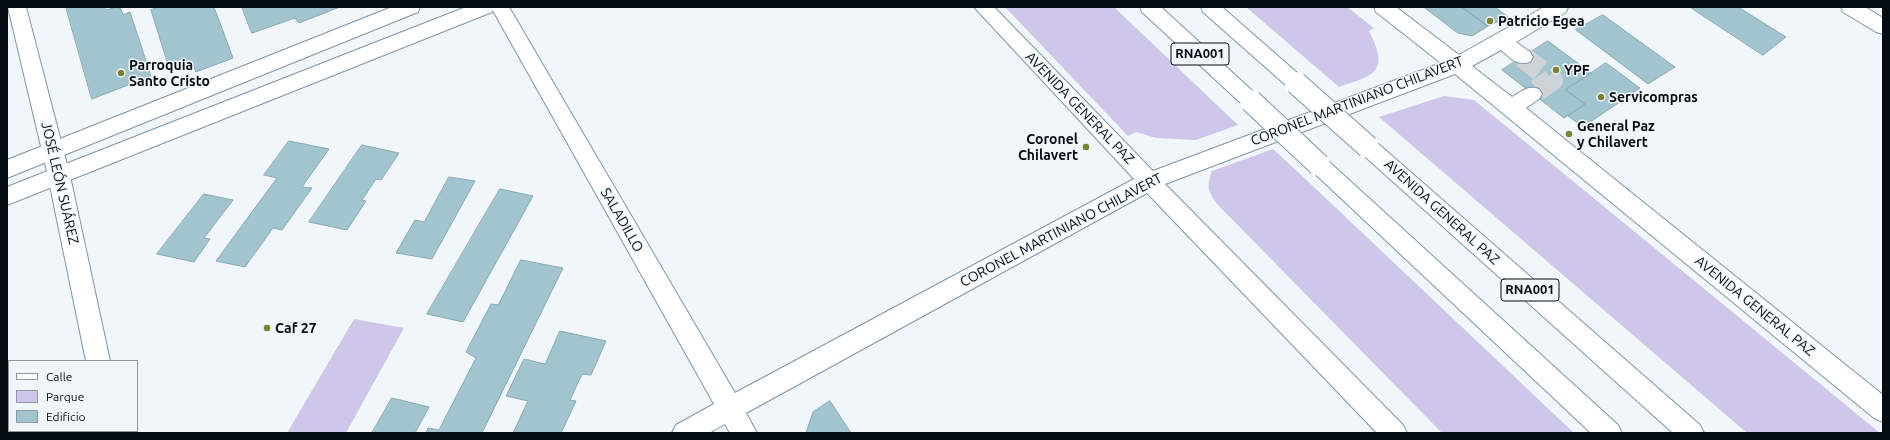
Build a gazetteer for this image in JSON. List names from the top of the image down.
{
  "streets": {
    "main road": [
      "RNA001",
      "CORONEL MARTINIANO CHILAVERT",
      "AVENIDA GENERAL PAZ",
      "JOSÉ LEÓN SUÁREZ",
      "SALADILLO"
    ]
  },
  "crossings": [
    ["CORONEL MARTINIANO CHILAVERT", "AVENIDA GENERAL PAZ"],
    ["CORONEL MARTINIANO CHILAVERT", "SALADILLO"]
  ],
  "places": [
    "Patricio Egea",
    "YPF",
    "Parroquia Santo Cristo",
    "Servicompras",
    "General Paz y Chilavert",
    "Coronel Chilavert",
    "Caf 27"
  ],
  "legend": ["Calle", "Parque", "Edificio"]
}
